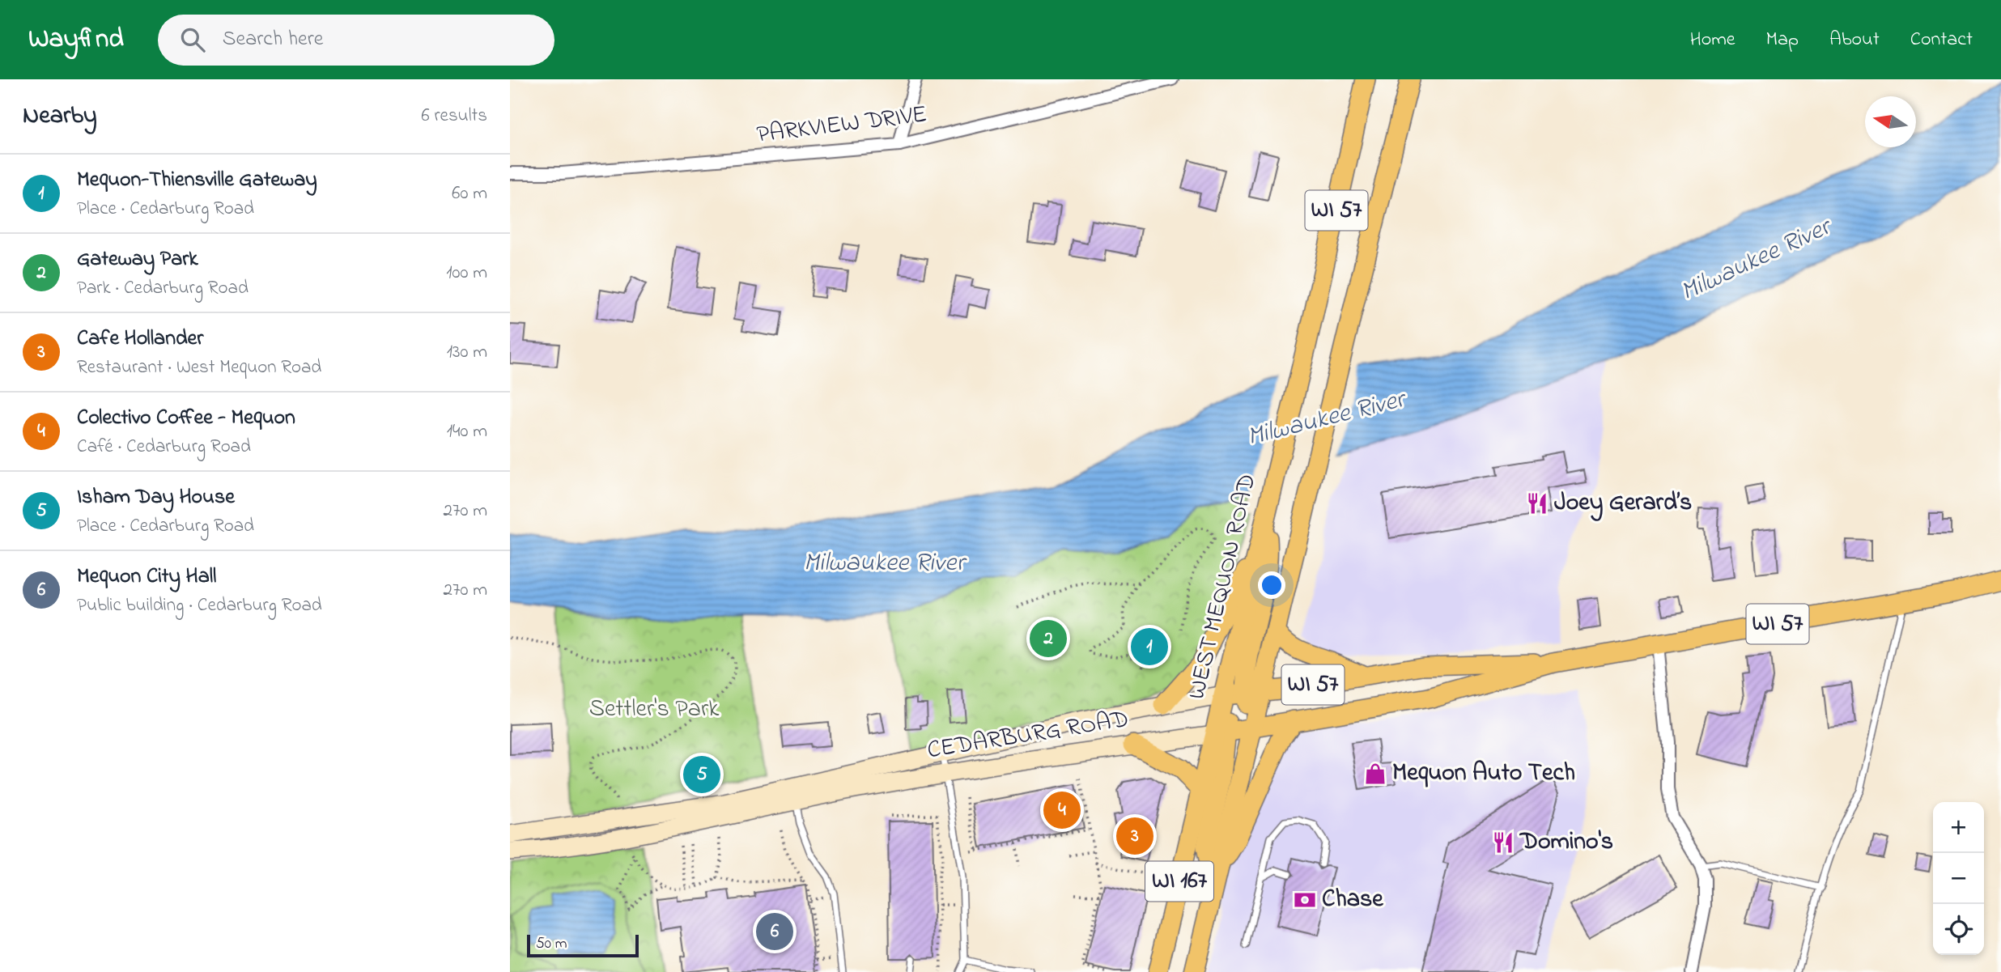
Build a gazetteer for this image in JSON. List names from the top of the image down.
{
  "streets": {
    "main road": [
      "WI 57",
      "WEST MEQUON ROAD",
      "CEDARBURG ROAD",
      "WI 167"
    ],
    "street": ["PARKVIEW DRIVE"]
  },
  "crossings": [
    ["WI 57", "CEDARBURG ROAD"],
    ["WI 57", "WI 167"],
    ["WEST MEQUON ROAD", "CEDARBURG ROAD"],
    ["CEDARBURG ROAD", "WI 167"]
  ],
  "water": ["Milwaukee River"],
  "parks": ["Settler's Park"],
  "places": {
    "restaurant": ["Joey Gerard’s", "Domino's"],
    "shop": ["Mequon Auto Tech"],
    "bank": ["Chase"]
  },
  "scale_bar": "50 m",
  "north": "left",
  "page": {
    "header": "Wayfind",
    "search": "Search here",
    "nav": [
      "Home",
      "Map",
      "About",
      "Contact"
    ],
    "heading": ["Nearby", "6 results"],
    "list": [
      {
        "mark": "1",
        "name": "Mequon-Thiensville Gateway",
        "note": "Place · Cedarburg Road",
        "value": "60 m"
      },
      {
        "mark": "2",
        "name": "Gateway Park",
        "note": "Park · Cedarburg Road",
        "value": "100 m"
      },
      {
        "mark": "3",
        "name": "Cafe Hollander",
        "note": "Restaurant · West Mequon Road",
        "value": "130 m"
      },
      {
        "mark": "4",
        "name": "Colectivo Coffee - Mequon",
        "note": "Café · Cedarburg Road",
        "value": "140 m"
      },
      {
        "mark": "5",
        "name": "Isham Day House",
        "note": "Place · Cedarburg Road",
        "value": "270 m"
      },
      {
        "mark": "6",
        "name": "Mequon City Hall",
        "note": "Public building · Cedarburg Road",
        "value": "270 m"
      }
    ],
    "pins": [
      "2",
      "1",
      "5",
      "4",
      "3",
      "6"
    ],
    "map_buttons": ["+", "−"],
    "scale": "50 m"
  }
}
